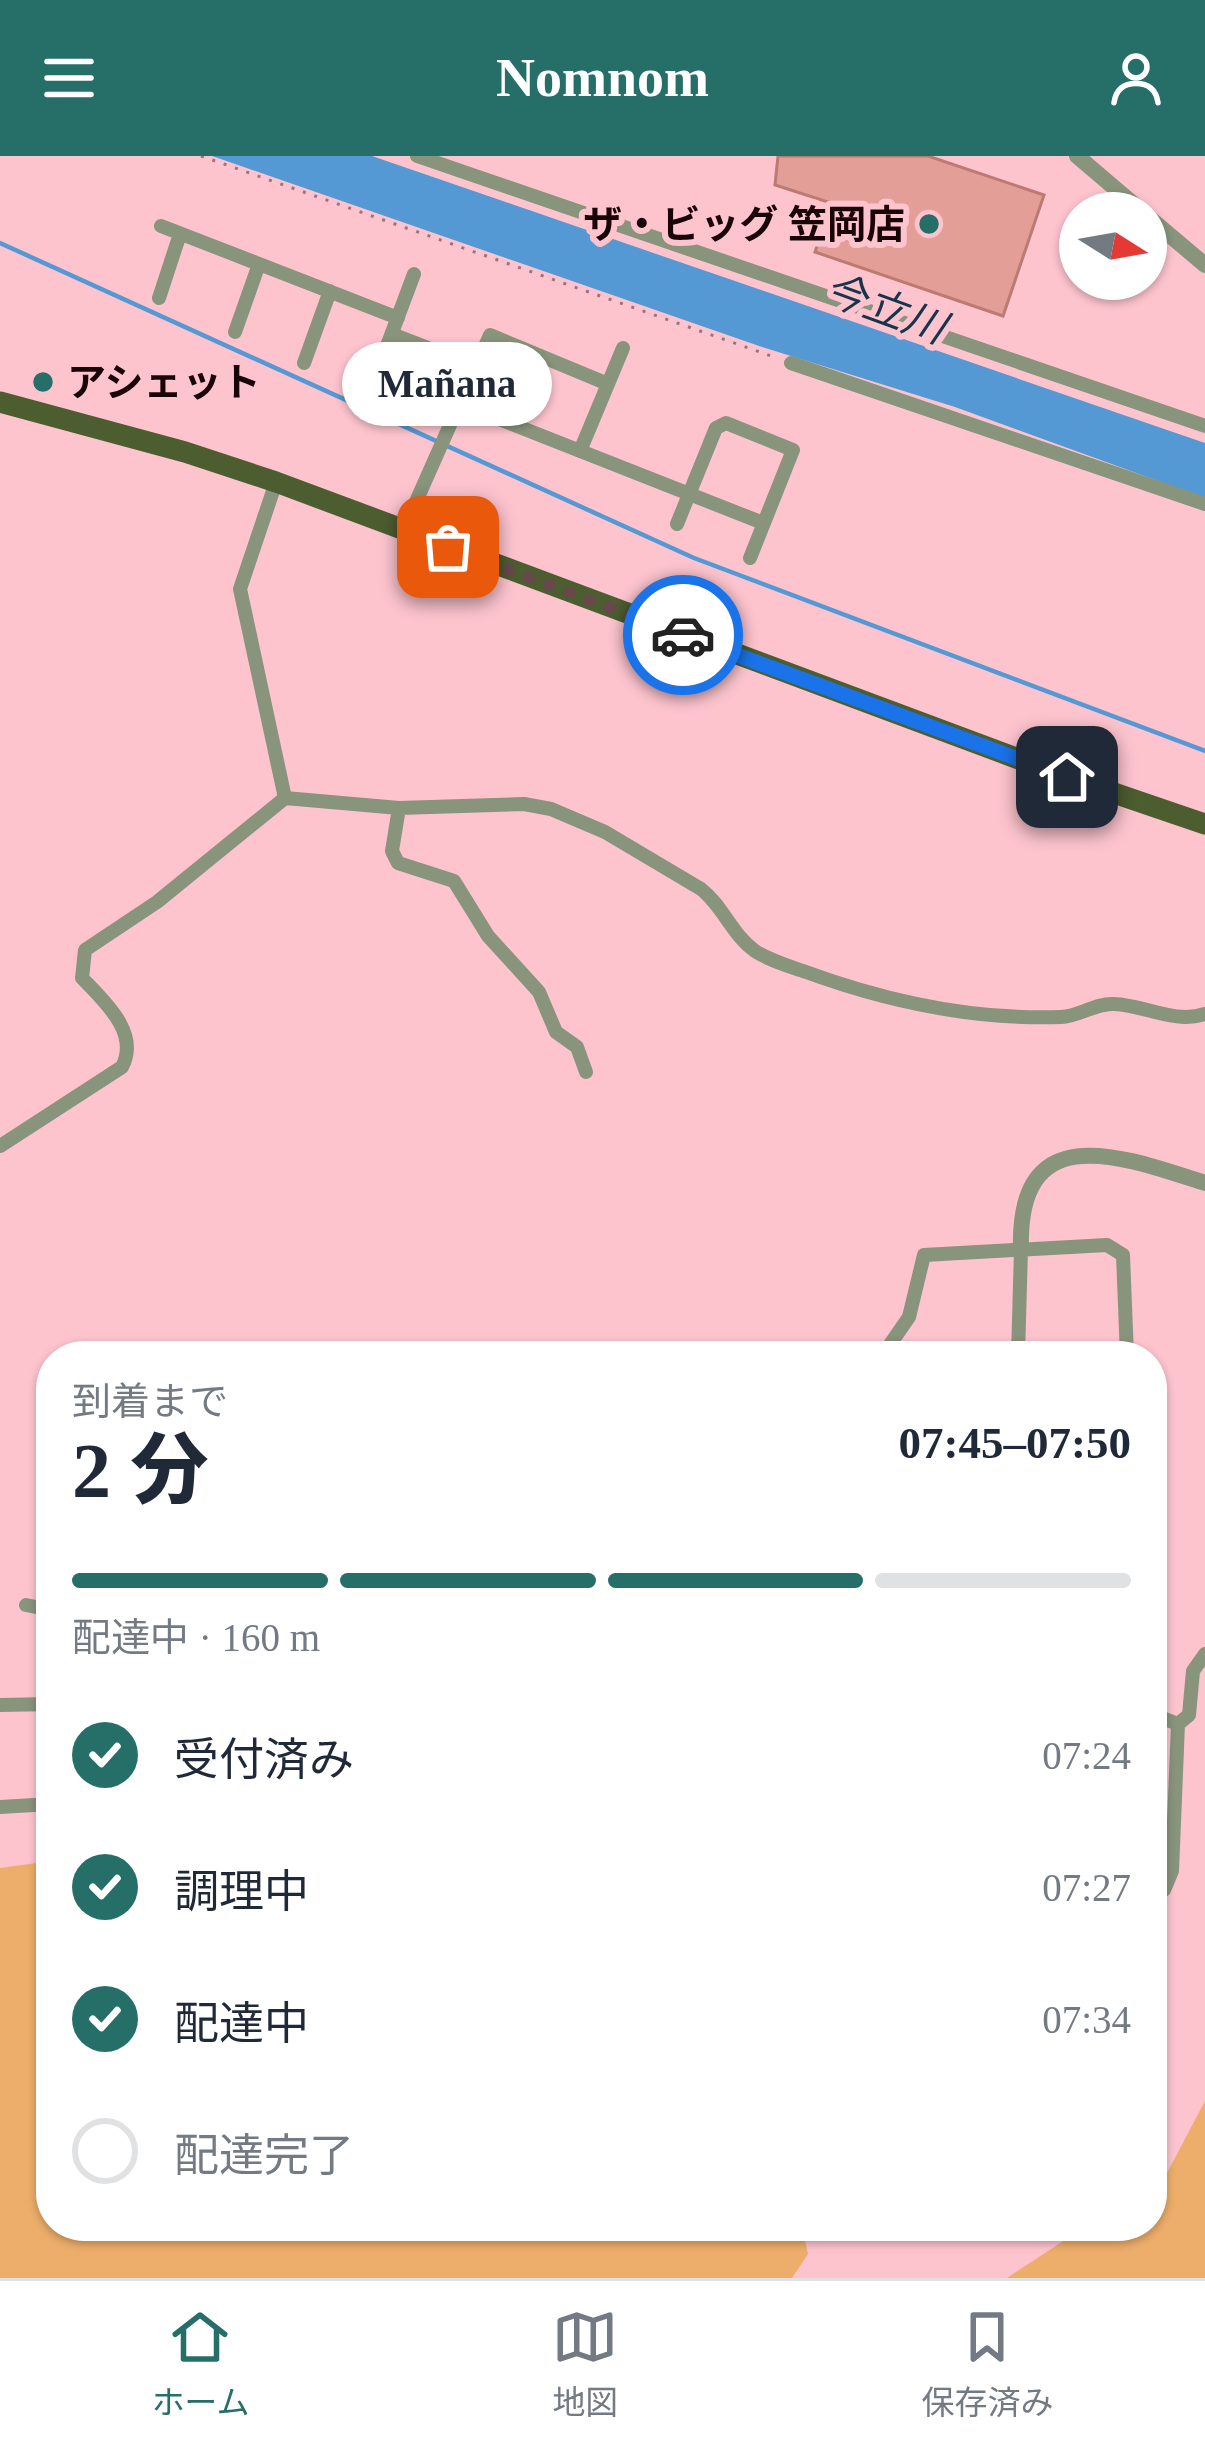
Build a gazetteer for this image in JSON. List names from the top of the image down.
{
  "water": ["今立川"],
  "places": ["ザ・ビッグ 笠岡店", "アシェット", "Mañana"],
  "north": "right",
  "page": {
    "header": "Nomnom",
    "bubble": "Mañana",
    "heading": ["2 分", "到着まで", "07:45–07:50"],
    "bar": "配達中 · 160 m",
    "list": [
      ["受付済み", "07:24"],
      ["調理中", "07:27"],
      ["配達中", "07:34"],
      "配達完了"
    ],
    "tabs": ["ホーム", "地図", "保存済み"]
  }
}
